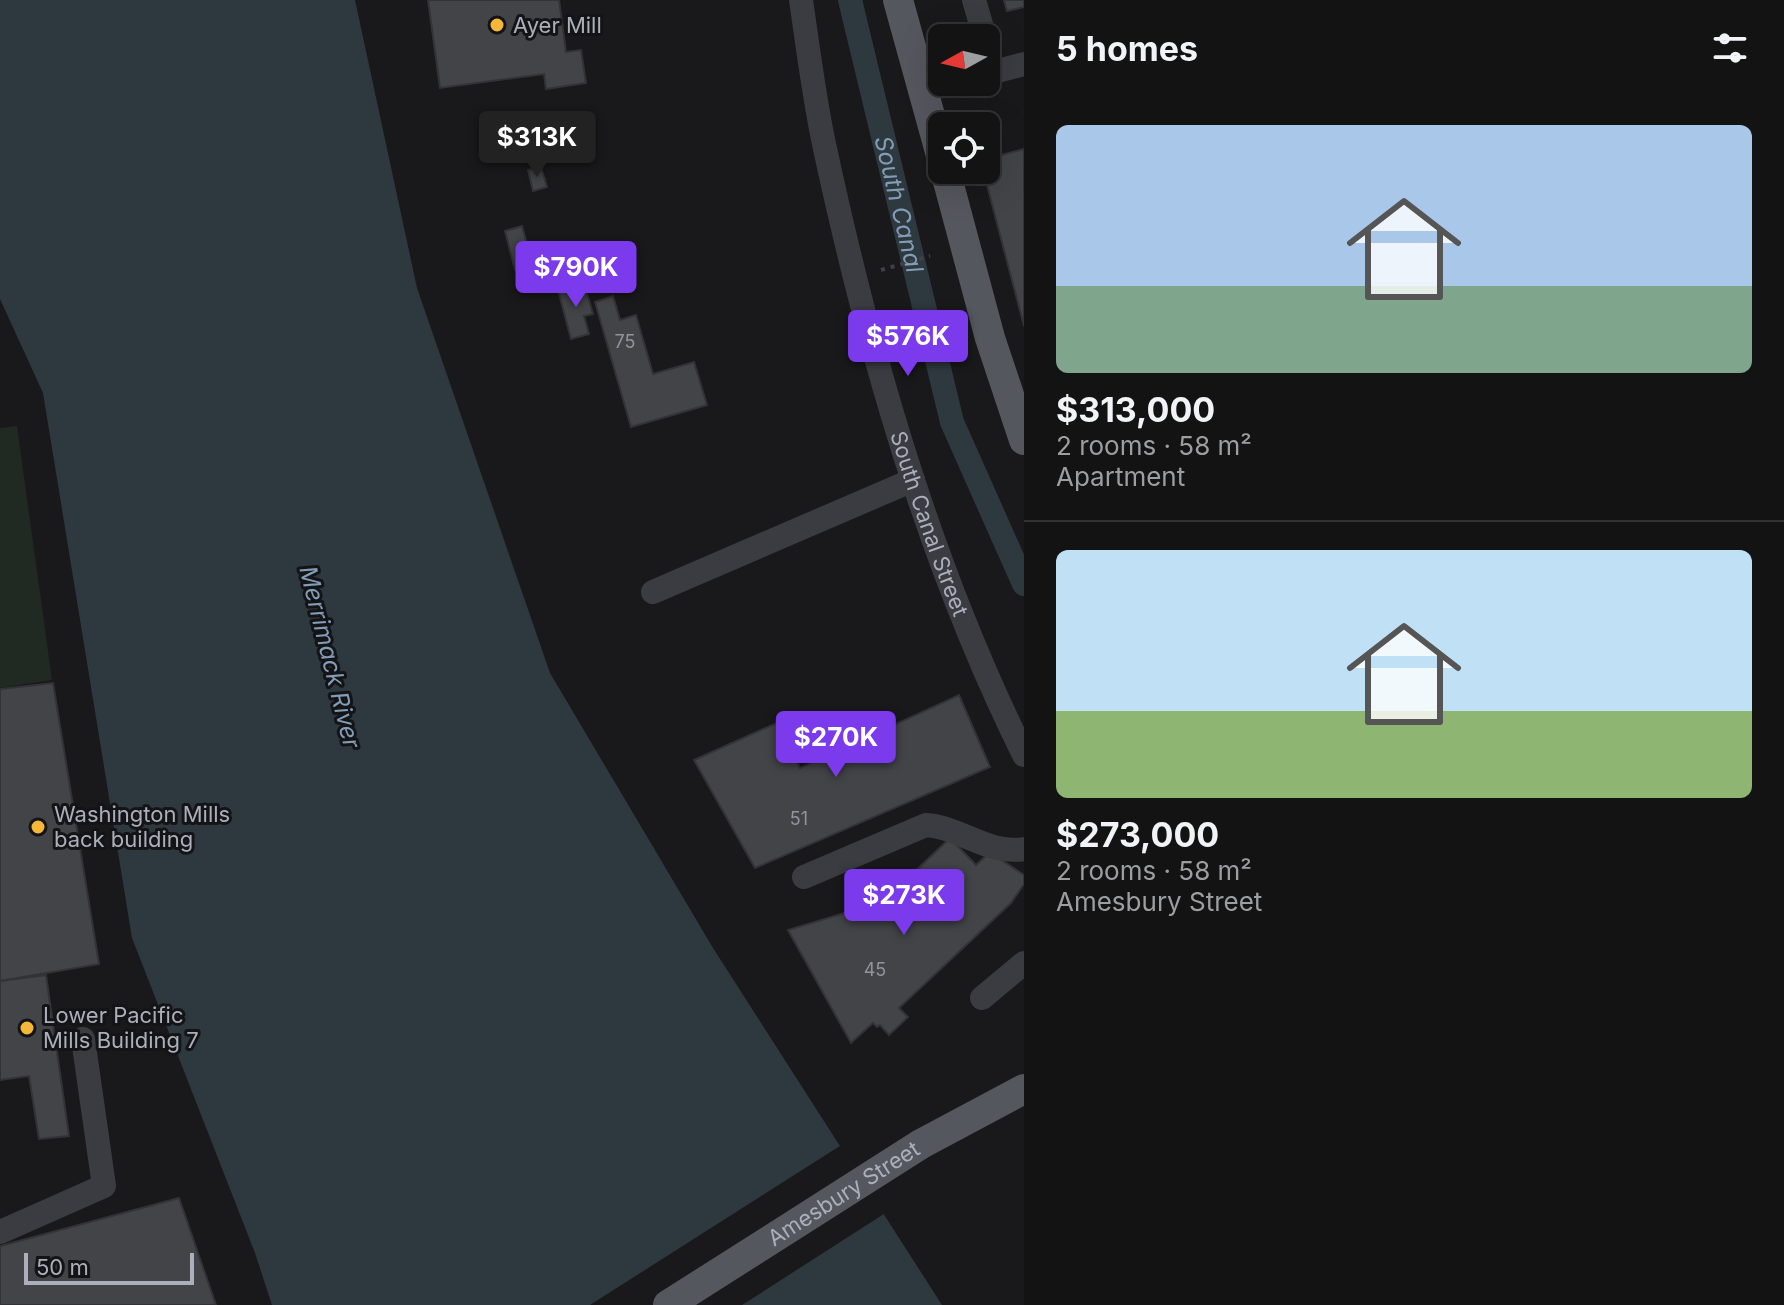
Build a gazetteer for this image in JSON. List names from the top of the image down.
{
  "streets": {
    "main road": ["Amesbury Street"],
    "street": ["South Canal Street"]
  },
  "water": ["South Canal", "Merrimack River"],
  "places": ["Ayer Mill", "Washington Mills back building", "Lower Pacific Mills Building 7"],
  "house_numbers": ["75", "51", "45"],
  "scale_bar": "50 m",
  "north": "left",
  "page": {
    "heading": "5 homes",
    "list": [
      {
        "name": "$313,000",
        "note": "2 rooms · 58 m² · Apartment"
      },
      {
        "name": "$273,000",
        "note": "2 rooms · 58 m² · Amesbury Street"
      }
    ],
    "price": [
      "$313K",
      "$790K",
      "$576K",
      "$270K",
      "$273K"
    ],
    "scale": "50 m"
  }
}
